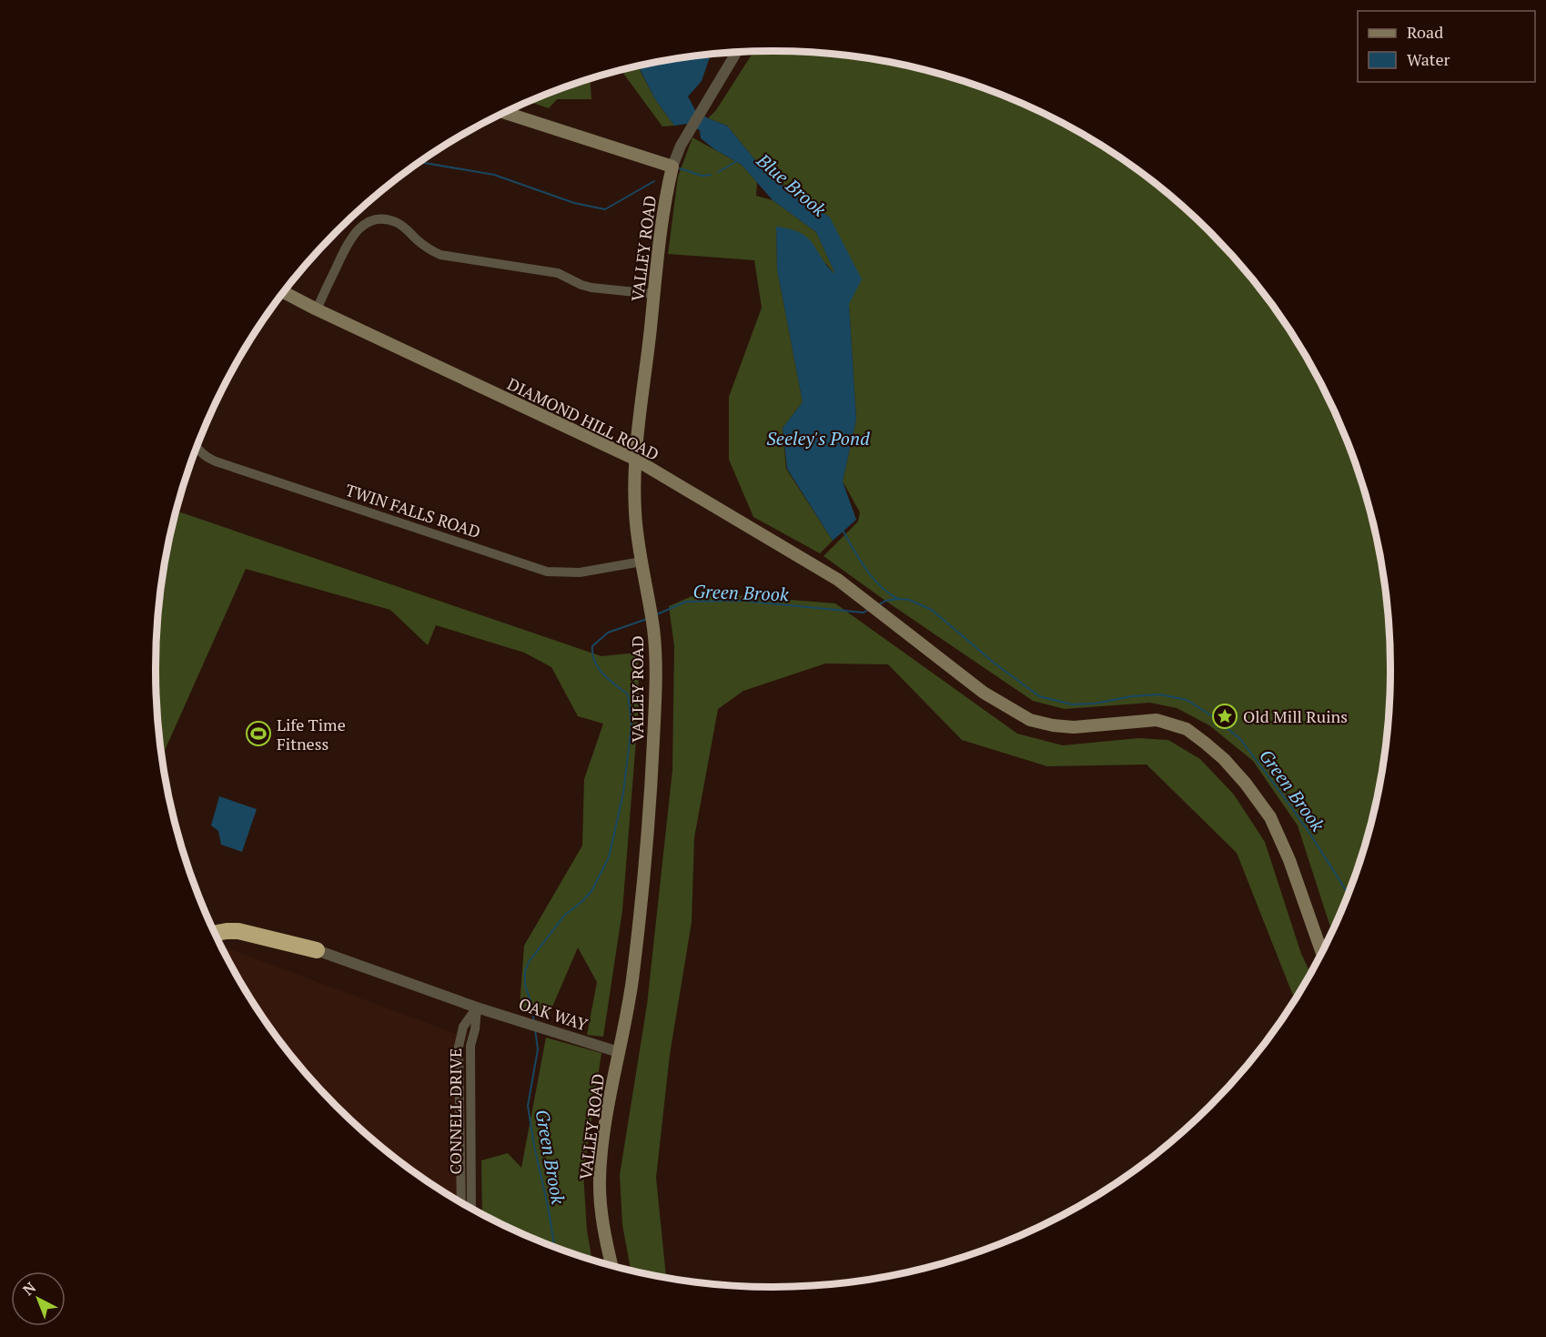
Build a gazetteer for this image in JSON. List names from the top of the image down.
{
  "streets": {
    "main road": ["VALLEY ROAD", "DIAMOND HILL ROAD"],
    "street": ["TWIN FALLS ROAD", "OAK WAY", "CONNELL DRIVE"]
  },
  "crossings": [
    ["VALLEY ROAD", "DIAMOND HILL ROAD"],
    ["VALLEY ROAD", "TWIN FALLS ROAD"],
    ["VALLEY ROAD", "OAK WAY"],
    ["OAK WAY", "CONNELL DRIVE"]
  ],
  "water": ["Blue Brook", "Seeley's Pond", "Green Brook"],
  "places": {
    "place": ["Old Mill Ruins"],
    "sports": ["Life Time Fitness"]
  },
  "legend": ["Road", "Water"],
  "north": "top left"
}
